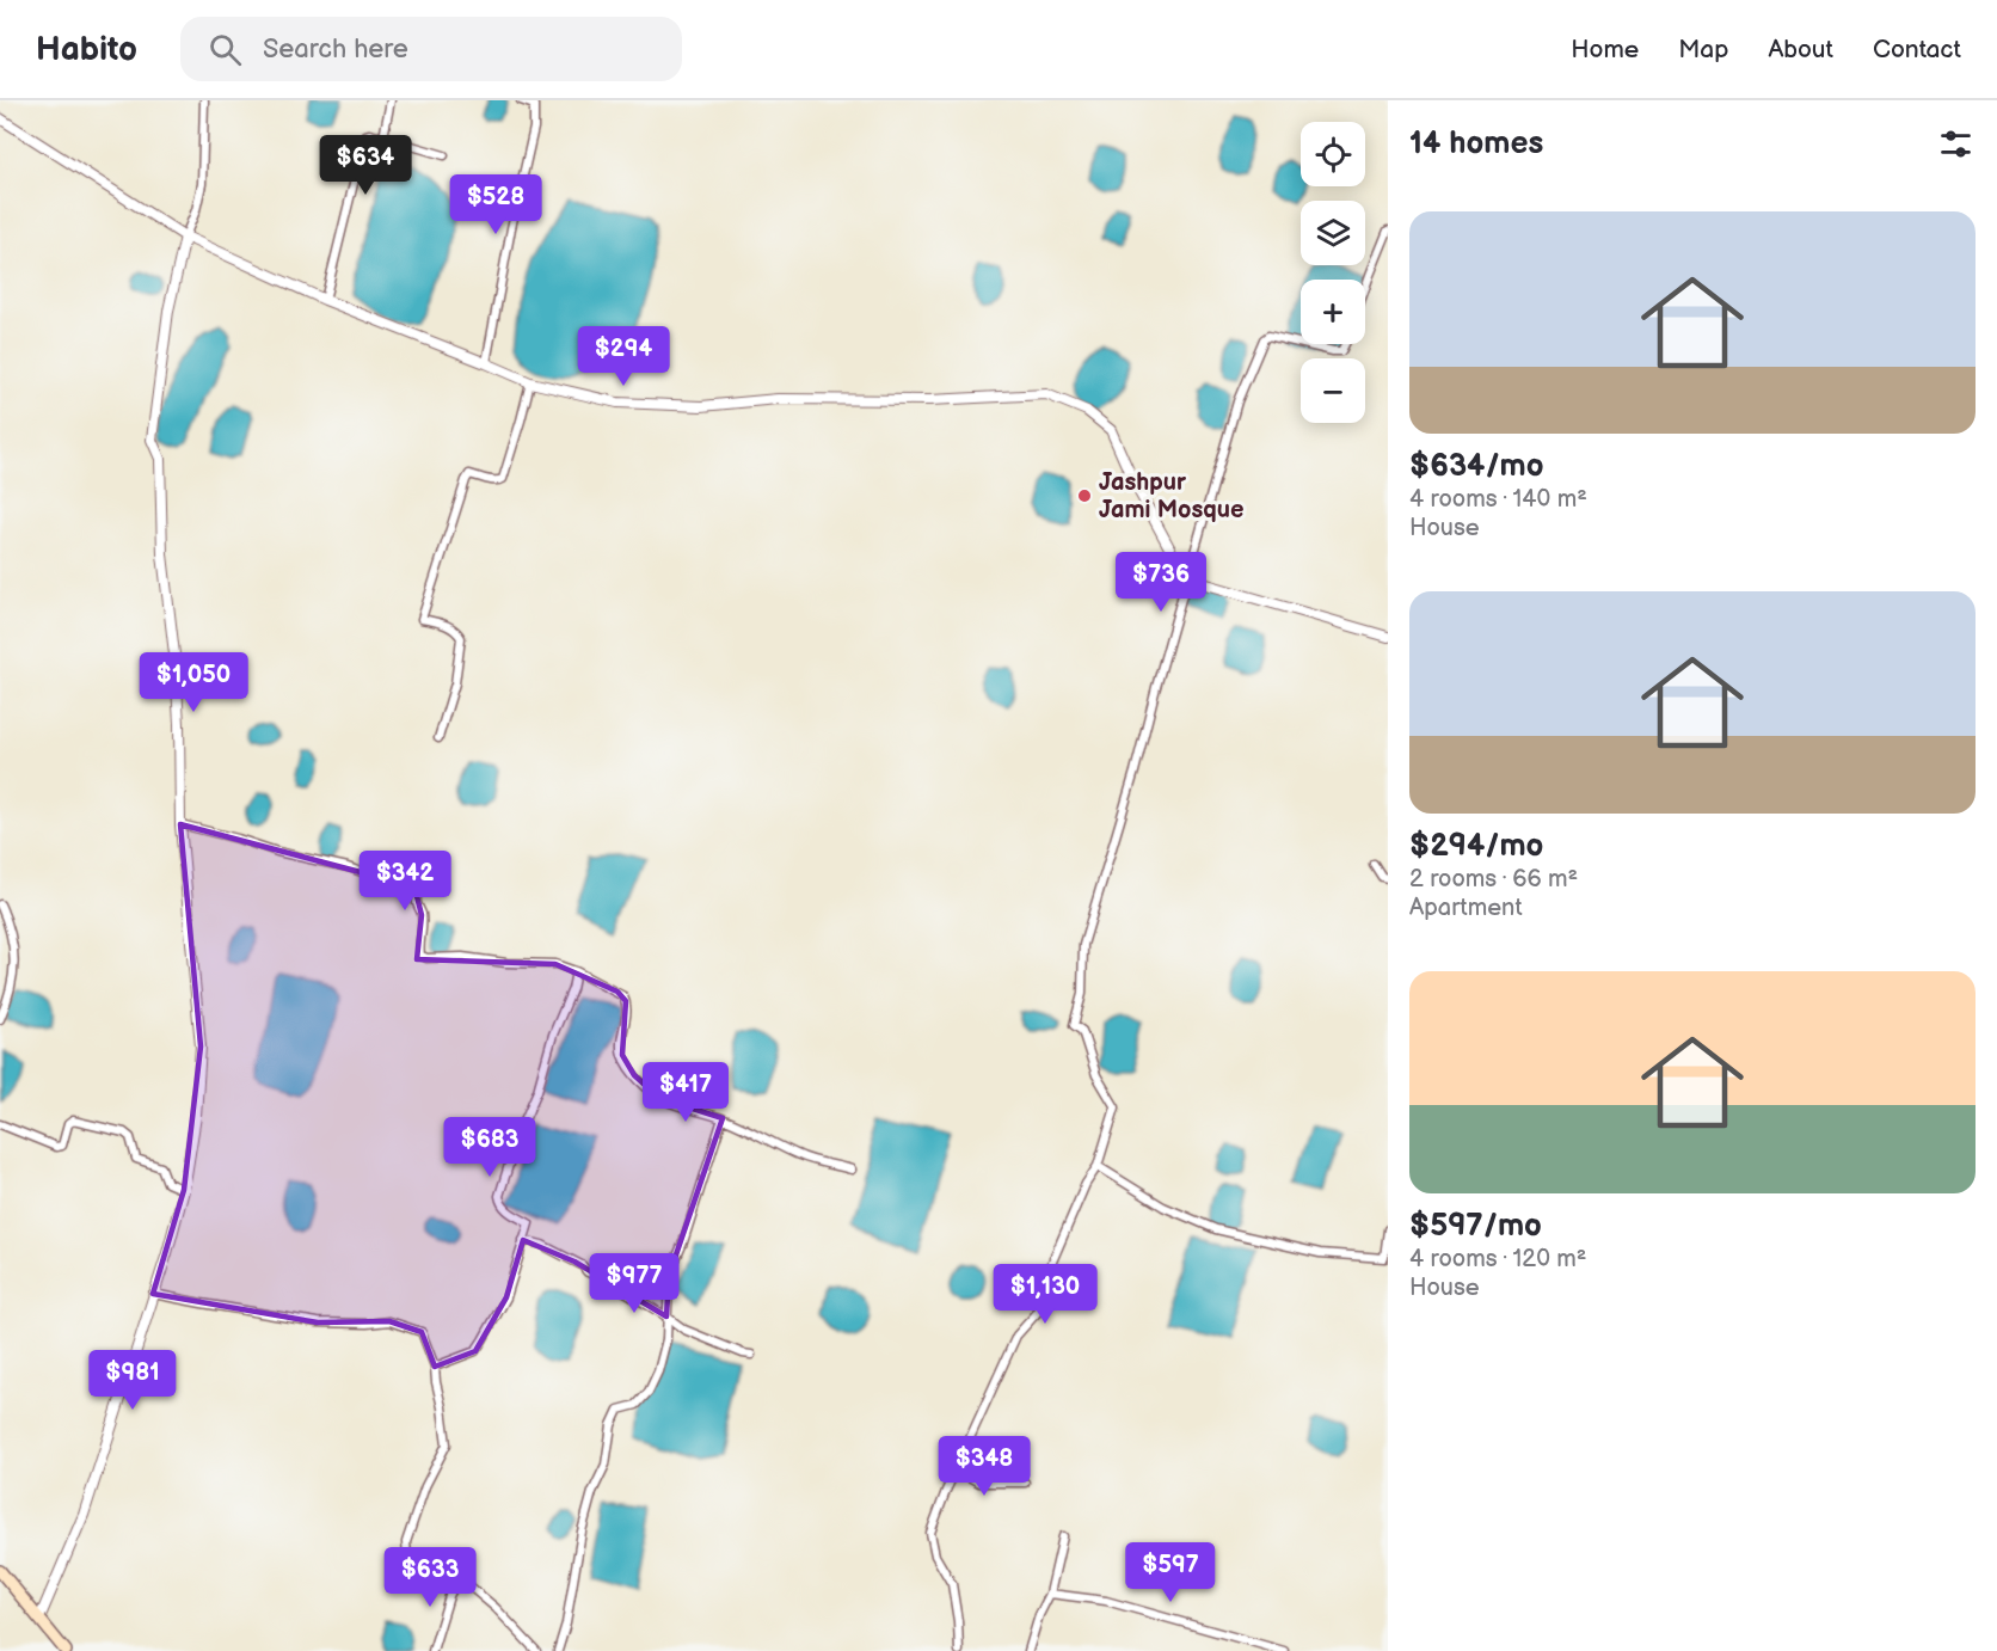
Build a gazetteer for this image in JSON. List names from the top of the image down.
{
  "places": ["Jashpur Jami Mosque"],
  "page": {
    "header": "Habito",
    "search": "Search here",
    "nav": [
      "Home",
      "Map",
      "About",
      "Contact"
    ],
    "heading": "14 homes",
    "map_buttons": ["+", "−"],
    "price": [
      "$634",
      "$528",
      "$294",
      "$736",
      "$1,050",
      "$342",
      "$417",
      "$683",
      "$977",
      "$1,130",
      "$981",
      "$348",
      "$597",
      "$633"
    ],
    "list": [
      {
        "name": "$634/mo",
        "note": "4 rooms · 140 m² · House"
      },
      {
        "name": "$294/mo",
        "note": "2 rooms · 66 m² · Apartment"
      },
      {
        "name": "$597/mo",
        "note": "4 rooms · 120 m² · House"
      }
    ]
  }
}
